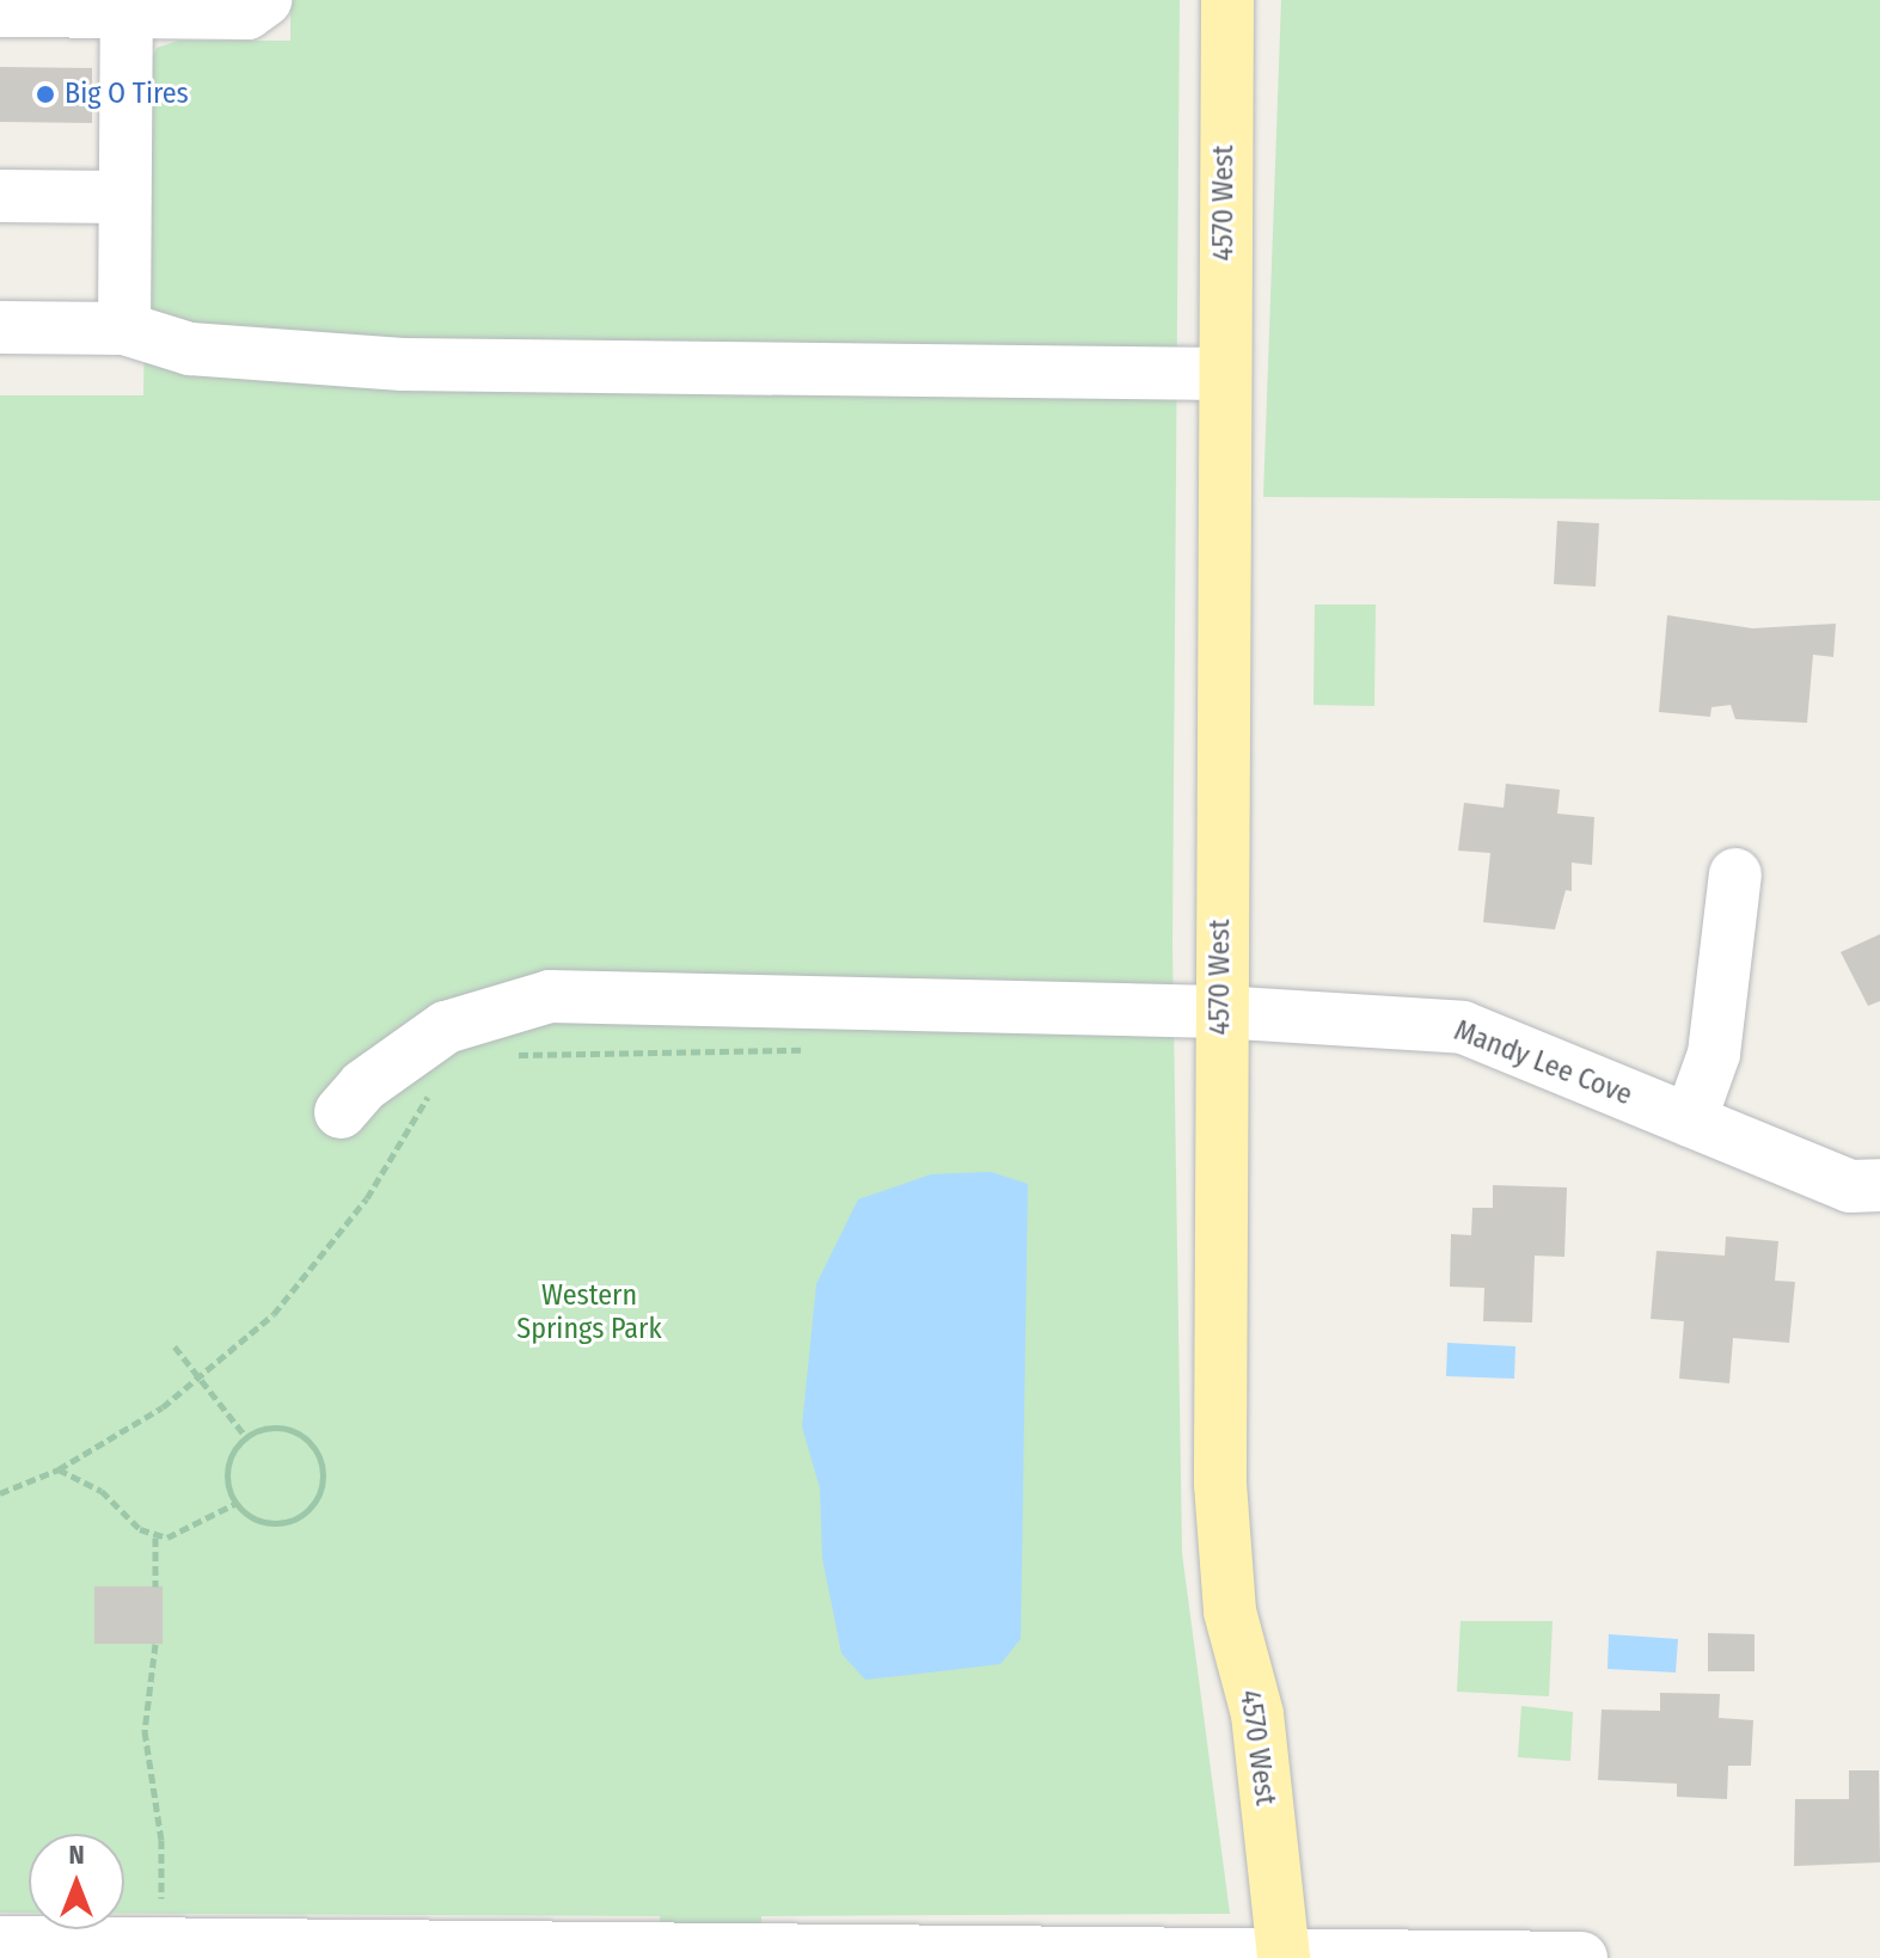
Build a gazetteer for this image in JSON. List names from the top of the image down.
{
  "streets": {
    "main road": ["4570 West"],
    "street": ["Mandy Lee Cove"]
  },
  "crossings": [
    ["4570 West", "Mandy Lee Cove"]
  ],
  "parks": ["Western Springs Park"],
  "places": ["Big O Tires"],
  "north": "top"
}
